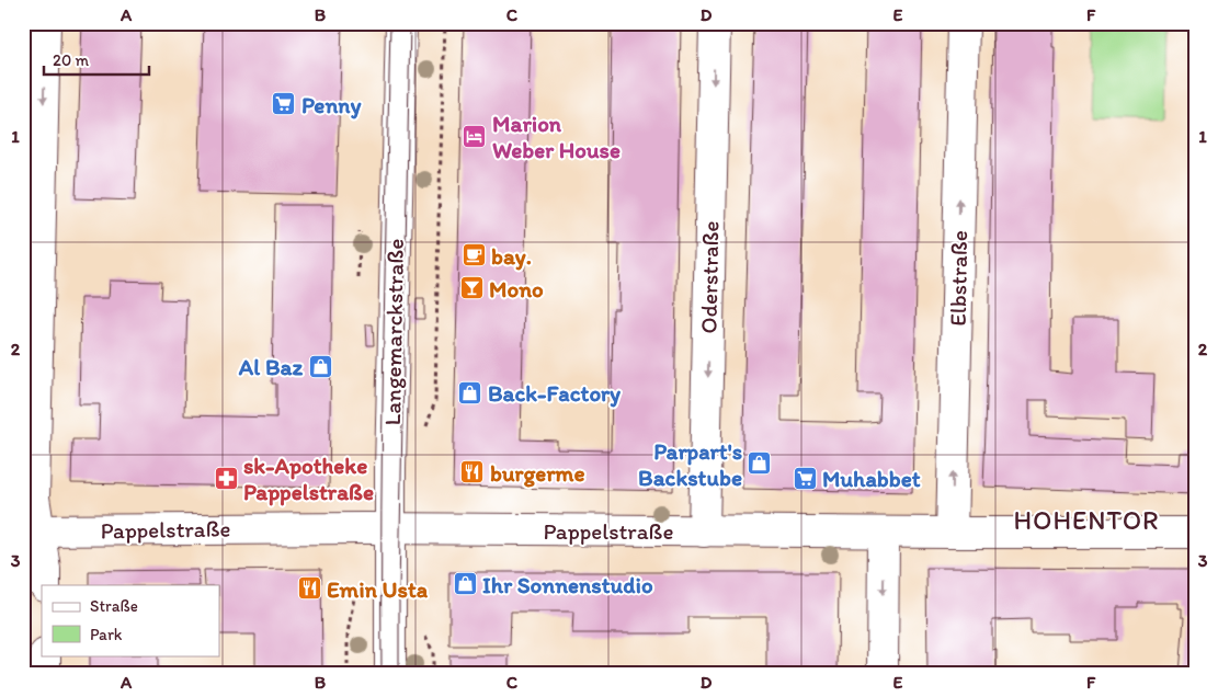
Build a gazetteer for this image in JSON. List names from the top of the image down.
{
  "streets": {
    "street": [
      "Oderstraße",
      "Elbstraße",
      "Langemarckstraße",
      "Pappelstraße"
    ]
  },
  "crossings": [
    ["Oderstraße", "Pappelstraße"],
    ["Elbstraße", "Pappelstraße"],
    ["Langemarckstraße", "Pappelstraße"]
  ],
  "one_way": ["Oderstraße", "Elbstraße"],
  "districts": ["HOHENTOR"],
  "places": {
    "supermarket": ["Penny", "Muhabbet"],
    "hotel": ["Marion Weber House"],
    "cafe": ["bay."],
    "bar": ["Mono"],
    "shop": [
      "Al Baz",
      "Back-Factory",
      "Parpart's Backstube",
      "Ihr Sonnenstudio"
    ],
    "restaurant": ["burgerme", "Emin Usta"],
    "pharmacy": ["sk-Apotheke Pappelstraße"]
  },
  "legend": ["Straße", "Park"],
  "scale_bar": "20 m",
  "grid": {
    "columns": [
      "A",
      "B",
      "C",
      "D",
      "E",
      "F"
    ],
    "rows": ["1", "2", "3"]
  }
}
